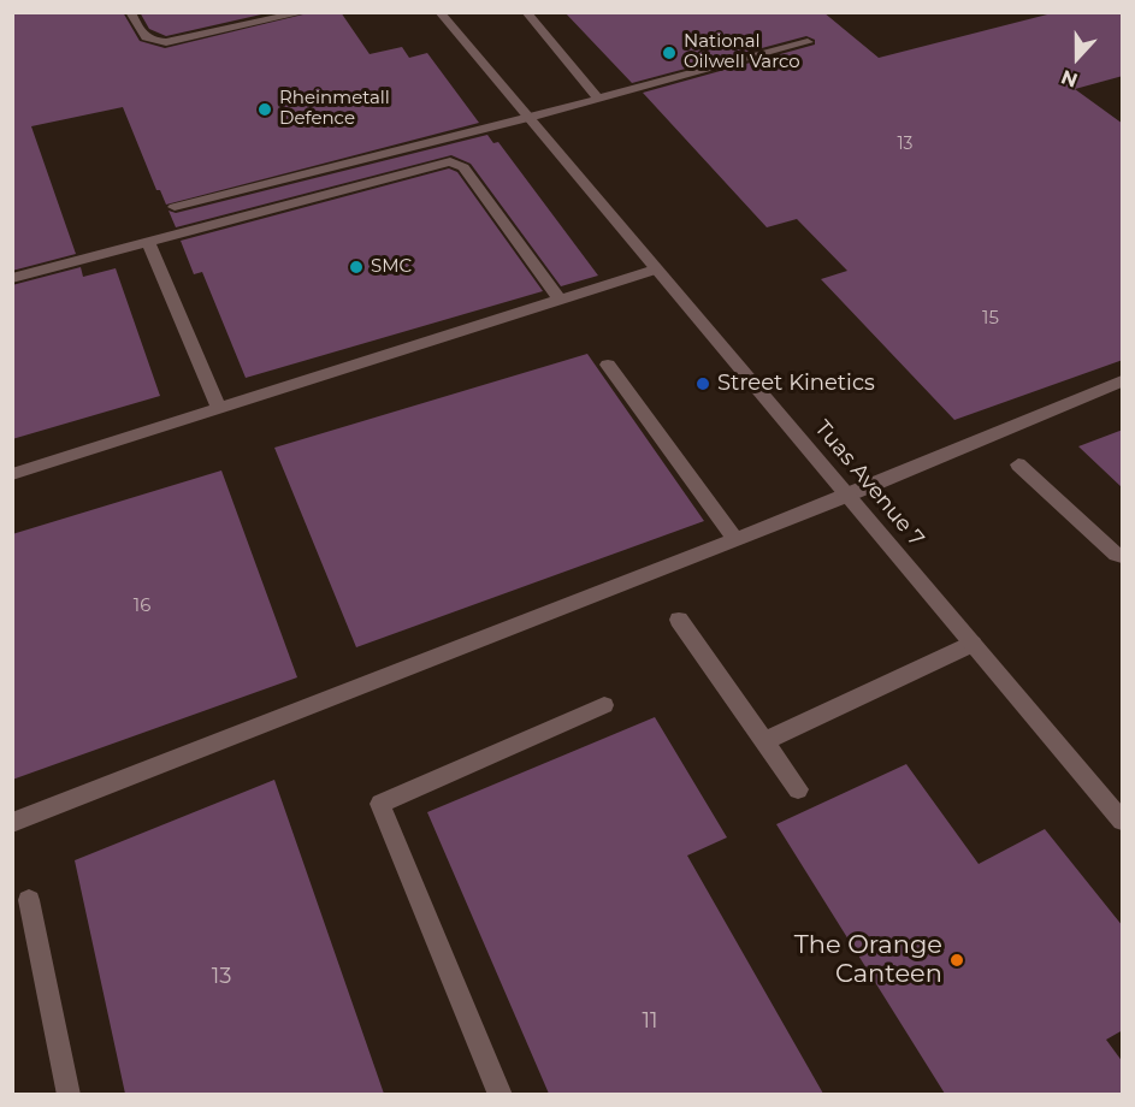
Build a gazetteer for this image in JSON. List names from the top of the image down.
{
  "streets": {
    "street": ["Tuas Avenue 7"]
  },
  "places": [
    "National Oilwell Varco",
    "Rheinmetall Defence",
    "SMC",
    "Street Kinetics",
    "The Orange Canteen"
  ],
  "house_numbers": [
    "13",
    "15",
    "16",
    "13",
    "11"
  ],
  "north": "bottom"
}
